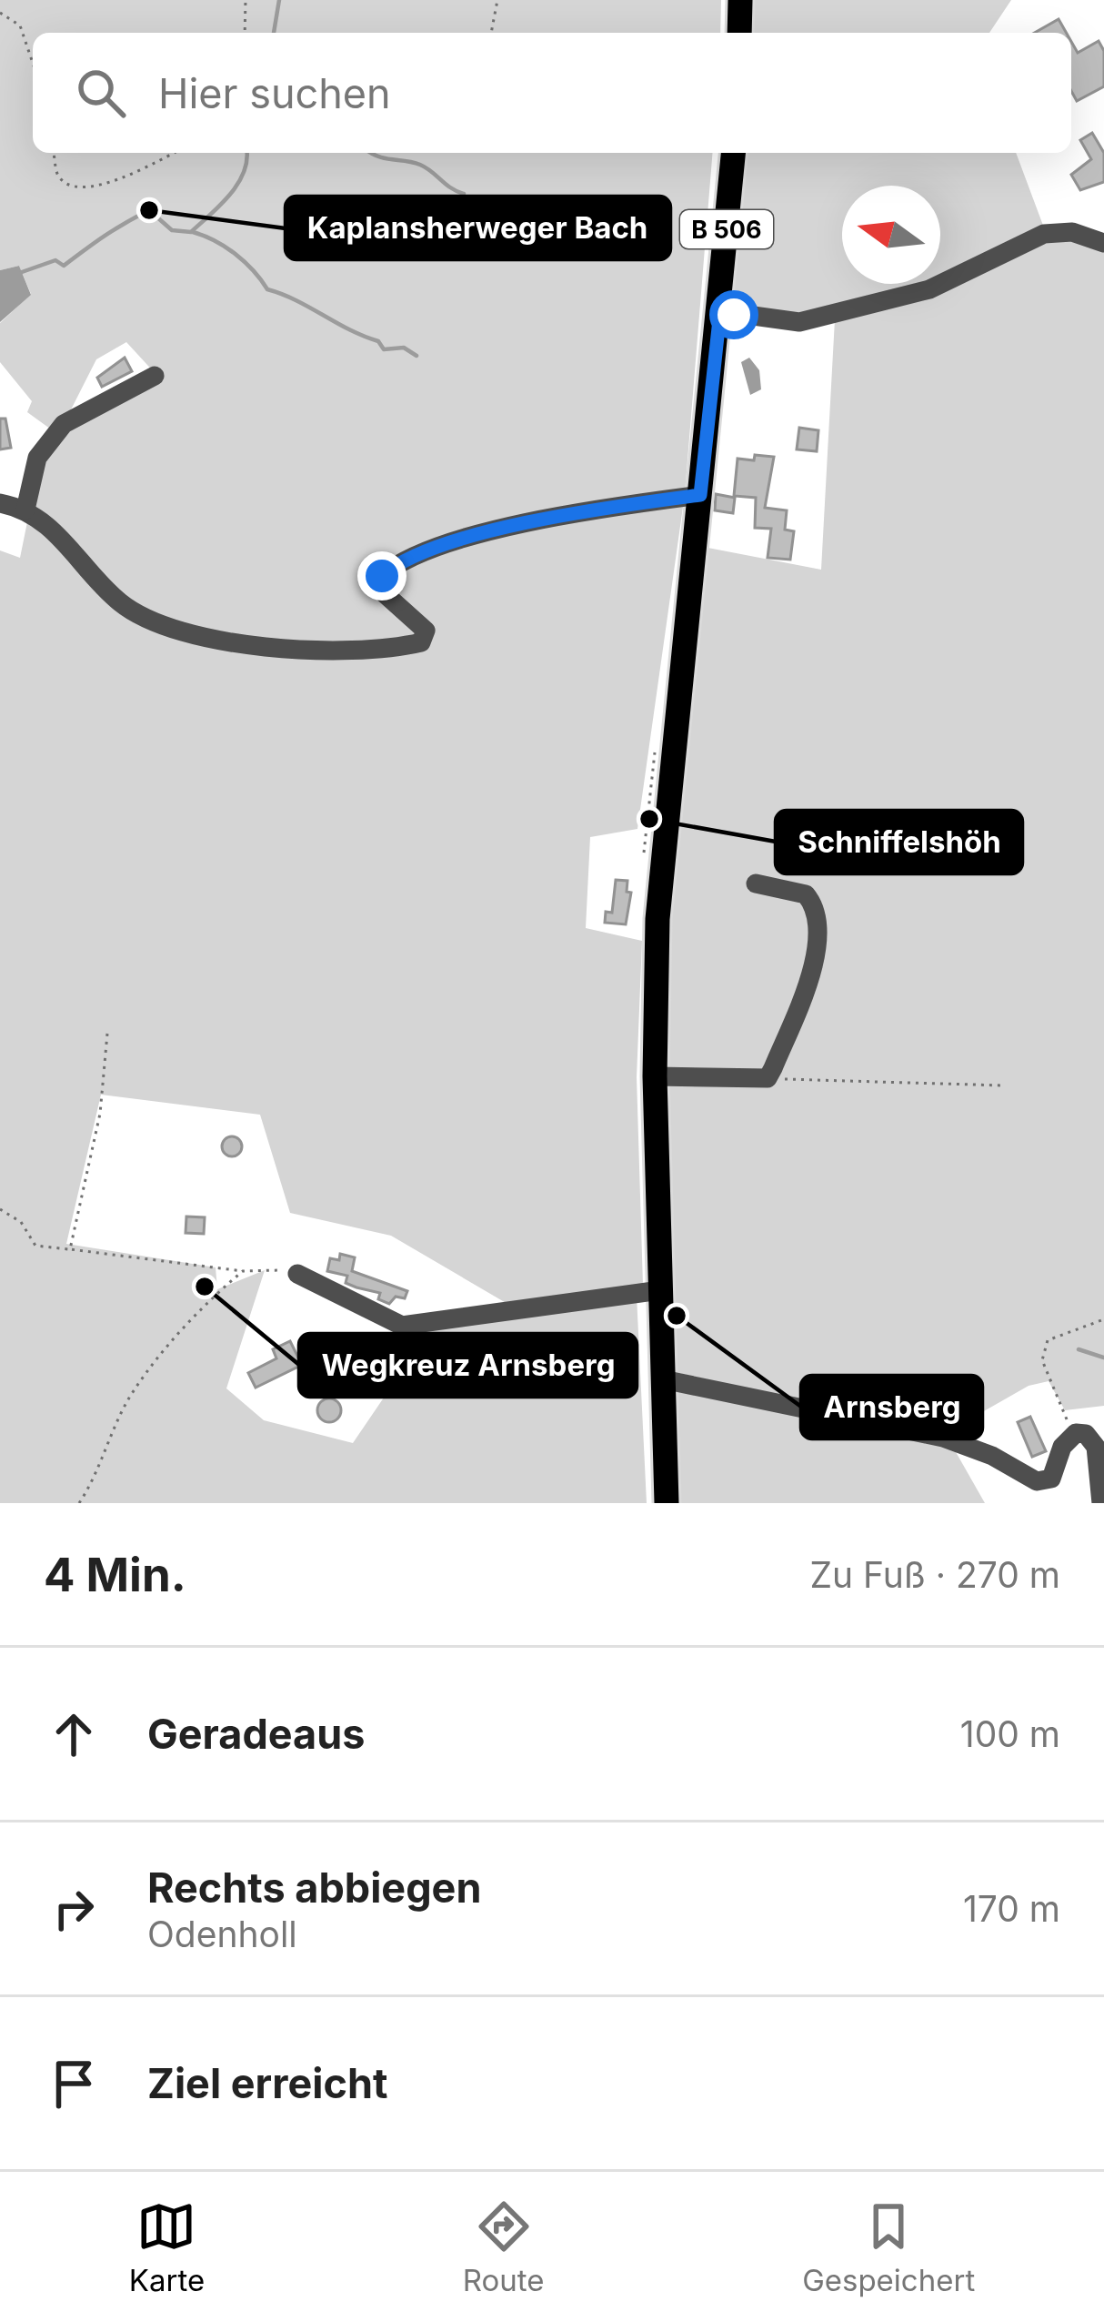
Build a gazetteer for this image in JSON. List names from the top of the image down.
{
  "streets": {
    "main road": ["B 506"]
  },
  "places": [
    "Kaplansherweger Bach",
    "Schniffelshöh",
    "Wegkreuz Arnsberg",
    "Arnsberg"
  ],
  "north": "left",
  "page": {
    "search": "Hier suchen",
    "heading": ["4 Min.", "Zu Fuß · 270 m"],
    "list": [
      ["Geradeaus", "100 m"],
      ["Rechts abbiegen", "Odenholl", "170 m"],
      "Ziel erreicht"
    ],
    "nav": ["Karte", "Route", "Gespeichert"]
  }
}
